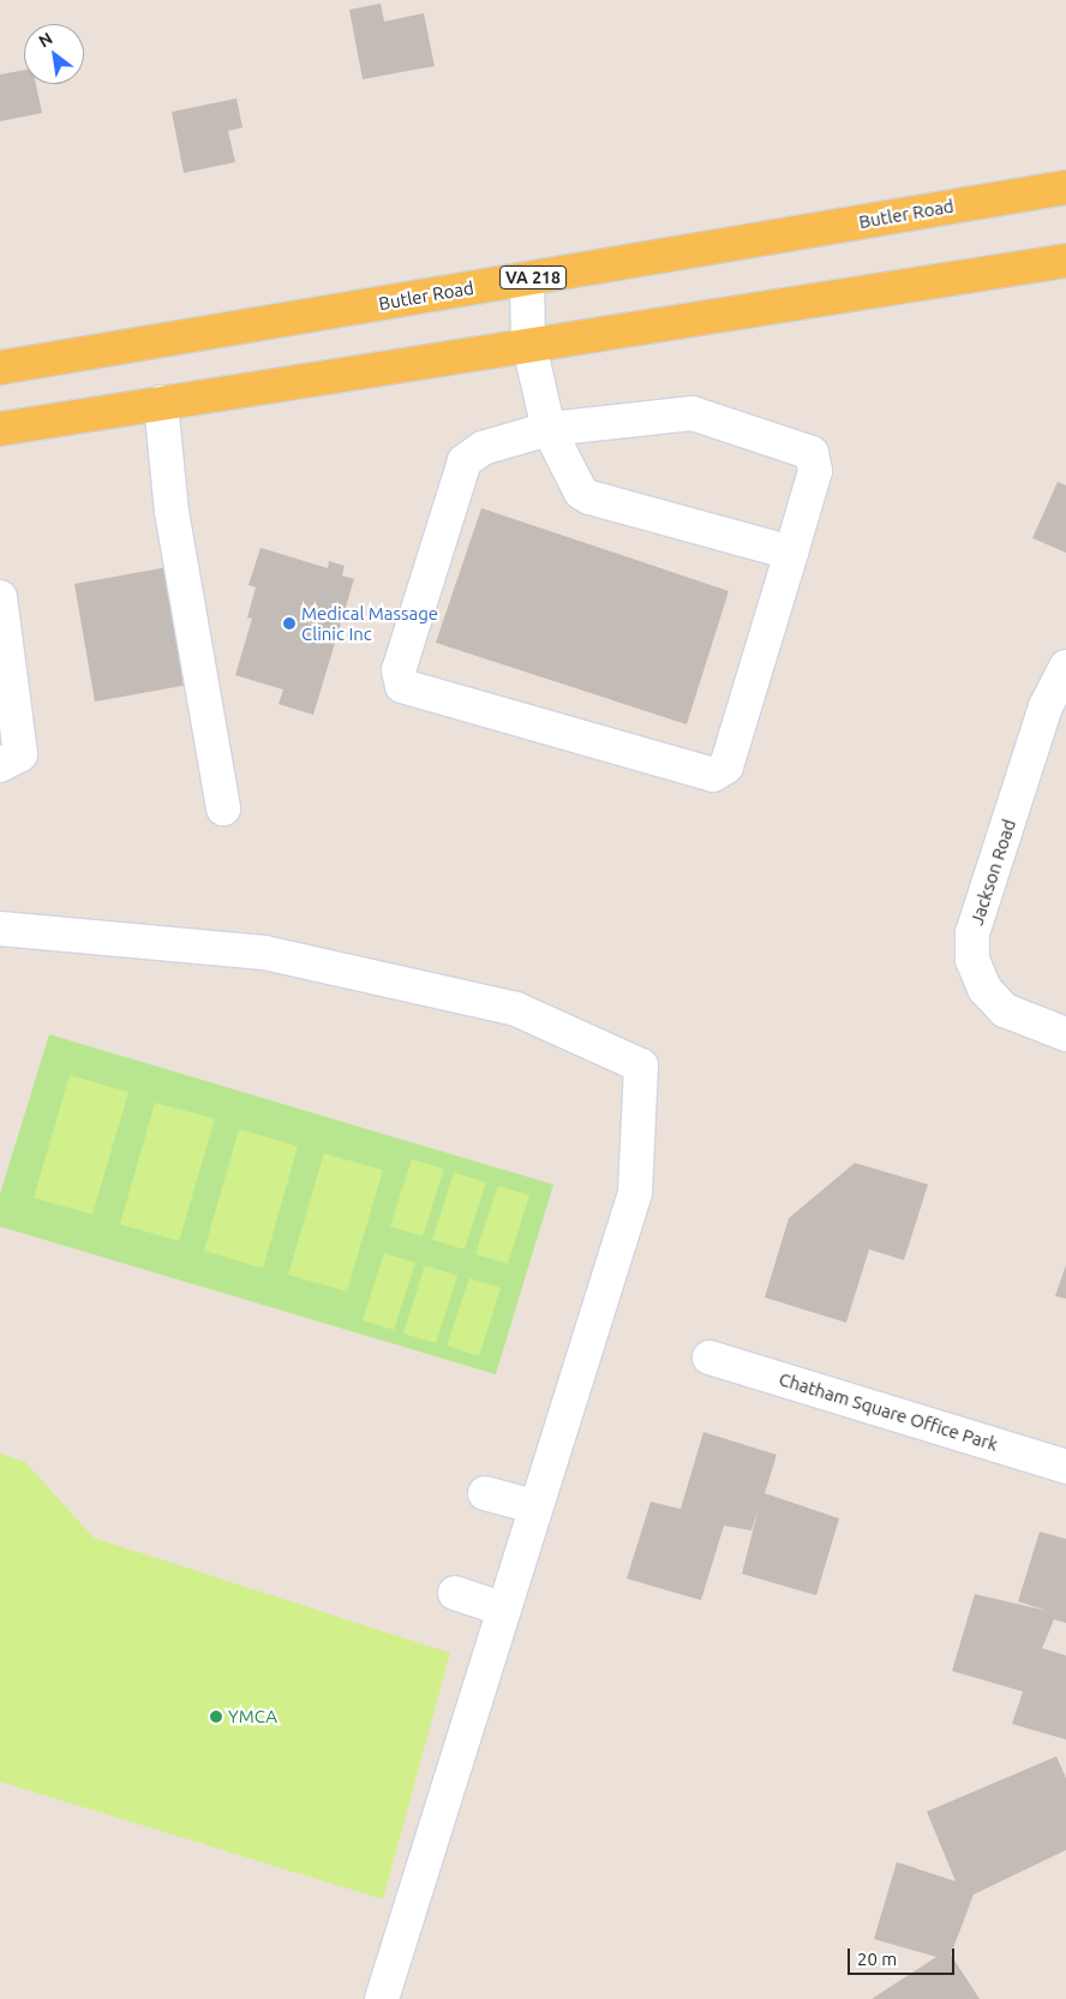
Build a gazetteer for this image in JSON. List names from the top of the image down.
{
  "streets": {
    "main road": ["Butler Road", "VA 218"],
    "street": ["Jackson Road", "Chatham Square Office Park"]
  },
  "places": ["Medical Massage Clinic Inc", "YMCA"],
  "scale_bar": "20 m",
  "north": "top left"
}
